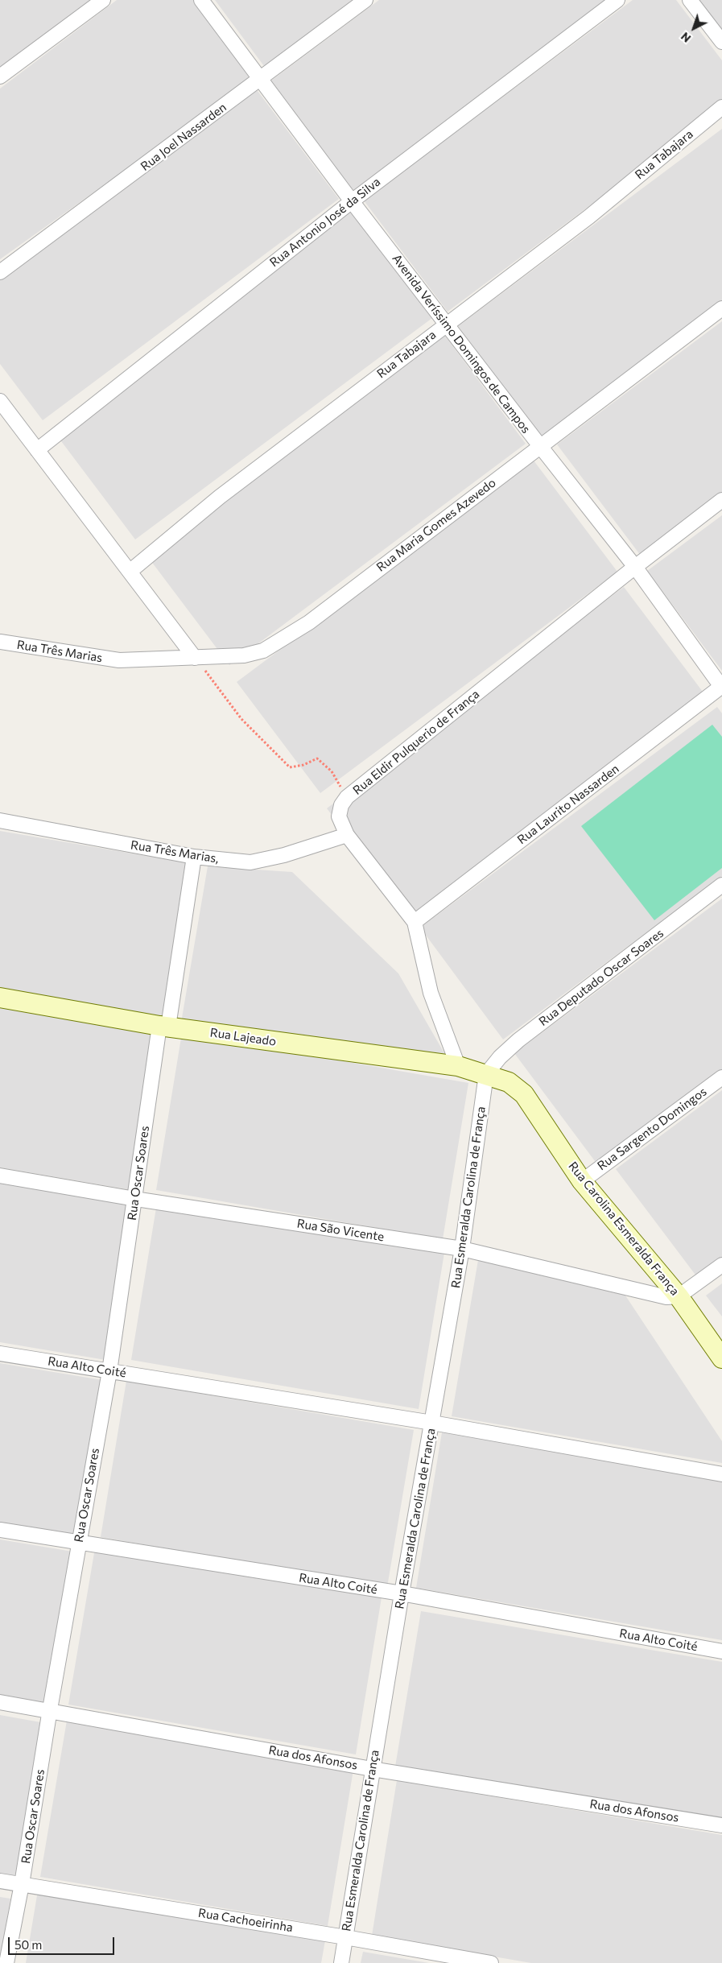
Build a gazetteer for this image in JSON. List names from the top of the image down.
{
  "streets": {
    "street": [
      "Rua Joel Nassarden",
      "Rua Tabajara",
      "Rua Antonio José da Silva",
      "Avenida Veríssimo Domingos de Campos",
      "Rua Maria Gomes Azevedo",
      "Rua Três Marias",
      "Rua Eldir Pulquerio de França",
      "Rua Laurito Nassarden",
      "Rua Três Marias,",
      "Rua Deputado Oscar Soares",
      "Rua Lajeado",
      "Rua Sargento Domingos",
      "Rua Oscar Soares",
      "Rua Esmeralda Carolina de França",
      "Rua Carolina Esmeralda França",
      "Rua São Vicente",
      "Rua Alto Coité",
      "Rua dos Afonsos",
      "Rua Cachoeirinha"
    ]
  },
  "crossings": [
    ["Rua Joel Nassarden", "Avenida Veríssimo Domingos de Campos"],
    ["Rua Tabajara", "Avenida Veríssimo Domingos de Campos"],
    ["Rua Antonio José da Silva", "Avenida Veríssimo Domingos de Campos"],
    ["Avenida Veríssimo Domingos de Campos", "Rua Maria Gomes Azevedo"],
    ["Avenida Veríssimo Domingos de Campos", "Rua Eldir Pulquerio de França"],
    ["Avenida Veríssimo Domingos de Campos", "Rua Laurito Nassarden"],
    ["Rua Maria Gomes Azevedo", "Rua Três Marias"],
    ["Rua Eldir Pulquerio de França", "Rua Laurito Nassarden"],
    ["Rua Eldir Pulquerio de França", "Rua Três Marias,"],
    ["Rua Eldir Pulquerio de França", "Rua Lajeado"],
    ["Rua Três Marias,", "Rua Oscar Soares"],
    ["Rua Deputado Oscar Soares", "Rua Lajeado"],
    ["Rua Deputado Oscar Soares", "Rua Esmeralda Carolina de França"],
    ["Rua Deputado Oscar Soares", "Rua Carolina Esmeralda França"],
    ["Rua Lajeado", "Rua Oscar Soares"],
    ["Rua Lajeado", "Rua Esmeralda Carolina de França"],
    ["Rua Lajeado", "Rua Carolina Esmeralda França"],
    ["Rua Sargento Domingos", "Rua Carolina Esmeralda França"],
    ["Rua Oscar Soares", "Rua São Vicente"],
    ["Rua Oscar Soares", "Rua Alto Coité"],
    ["Rua Oscar Soares", "Rua dos Afonsos"],
    ["Rua Oscar Soares", "Rua Cachoeirinha"],
    ["Rua Esmeralda Carolina de França", "Rua Carolina Esmeralda França"],
    ["Rua Esmeralda Carolina de França", "Rua São Vicente"],
    ["Rua Esmeralda Carolina de França", "Rua Alto Coité"],
    ["Rua Esmeralda Carolina de França", "Rua dos Afonsos"],
    ["Rua Esmeralda Carolina de França", "Rua Cachoeirinha"],
    ["Rua Carolina Esmeralda França", "Rua São Vicente"]
  ],
  "scale_bar": "50 m",
  "north": "bottom left"
}
